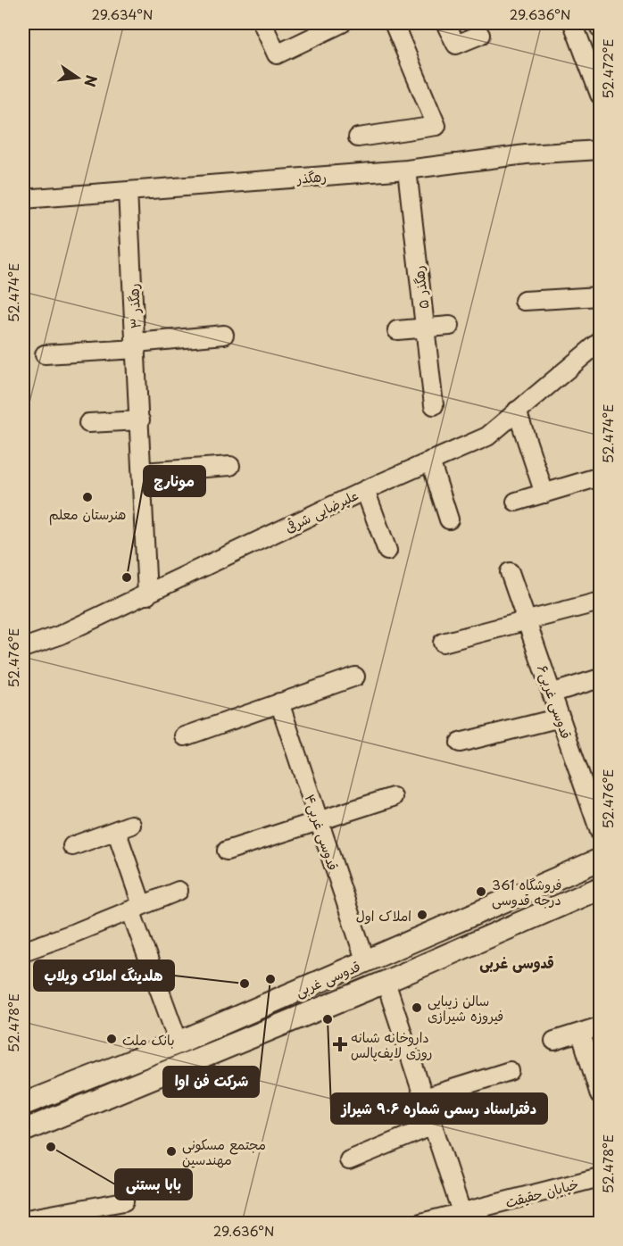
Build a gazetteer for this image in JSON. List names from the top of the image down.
{
  "streets": {
    "main road": ["قدوسی غربی"],
    "street": [
      "رهگذر",
      "۵ رهگذر",
      "۳ رهگذر",
      "علیرضایی شرقی",
      "قدوسی غربی۶",
      "قدوسی غربی۴",
      "خیابان حقیقت"
    ]
  },
  "crossings": [
    ["رهگذر", "۵ رهگذر"],
    ["رهگذر", "۳ رهگذر"],
    ["۳ رهگذر", "علیرضایی شرقی"],
    ["قدوسی غربی۴", "قدوسی غربی"]
  ],
  "districts": ["قدوسی غربی"],
  "places": {
    "other": [
      "هنرستان معلم",
      "مونارچ",
      "فروشگاه 361 درجه قدوسی",
      "املاک اول",
      "شرکت فن اوا",
      "هلدینگ املاک ویلاپ",
      "سالن زیبایی فیروزه شیرازی",
      "دفتراسناد رسمی شماره ۹۰۶ شیراز",
      "بانک ملت",
      "بابا بستنی",
      "مجتمع مسکونی مهندسین"
    ],
    "health": ["داروخانه شبانه روزی لایف‌پالس"]
  },
  "north": "right",
  "coordinates": [
    "29.634°N",
    "29.636°N",
    "52.472°E",
    "52.474°E",
    "52.476°E",
    "52.478°E"
  ]
}
